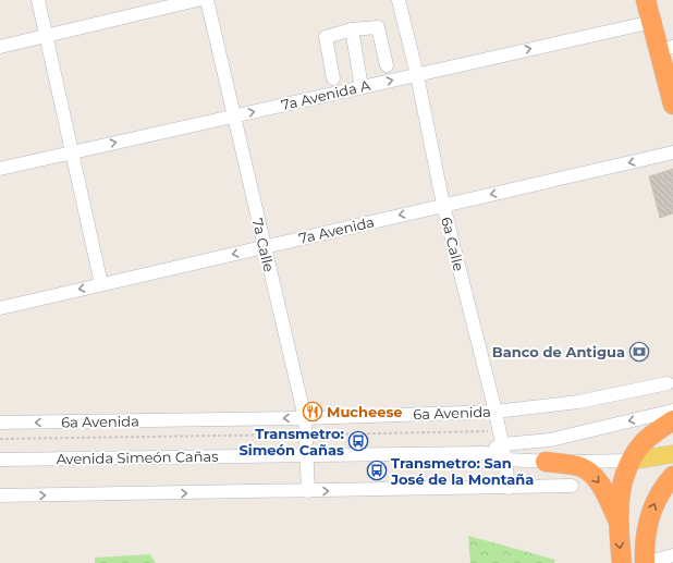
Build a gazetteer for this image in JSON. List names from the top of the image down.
{
  "streets": {
    "street": [
      "7a Avenida A",
      "7a Avenida",
      "6a Calle",
      "7a Calle",
      "6a Avenida",
      "Avenida Simeón Cañas"
    ]
  },
  "crossings": [
    ["7a Avenida A", "6a Calle"],
    ["7a Avenida A", "7a Calle"],
    ["7a Avenida", "6a Calle"],
    ["7a Avenida", "7a Calle"],
    ["6a Calle", "6a Avenida"],
    ["6a Calle", "Avenida Simeón Cañas"],
    ["7a Calle", "6a Avenida"],
    ["7a Calle", "Avenida Simeón Cañas"]
  ],
  "one_way": ["7a Avenida A", "7a Avenida"],
  "places": {
    "bank": ["Banco de Antigua"],
    "restaurant": ["Mucheese"],
    "bus stop": ["Transmetro: Simeón Cañas", "Transmetro: San José de la Montaña"]
  }
}
